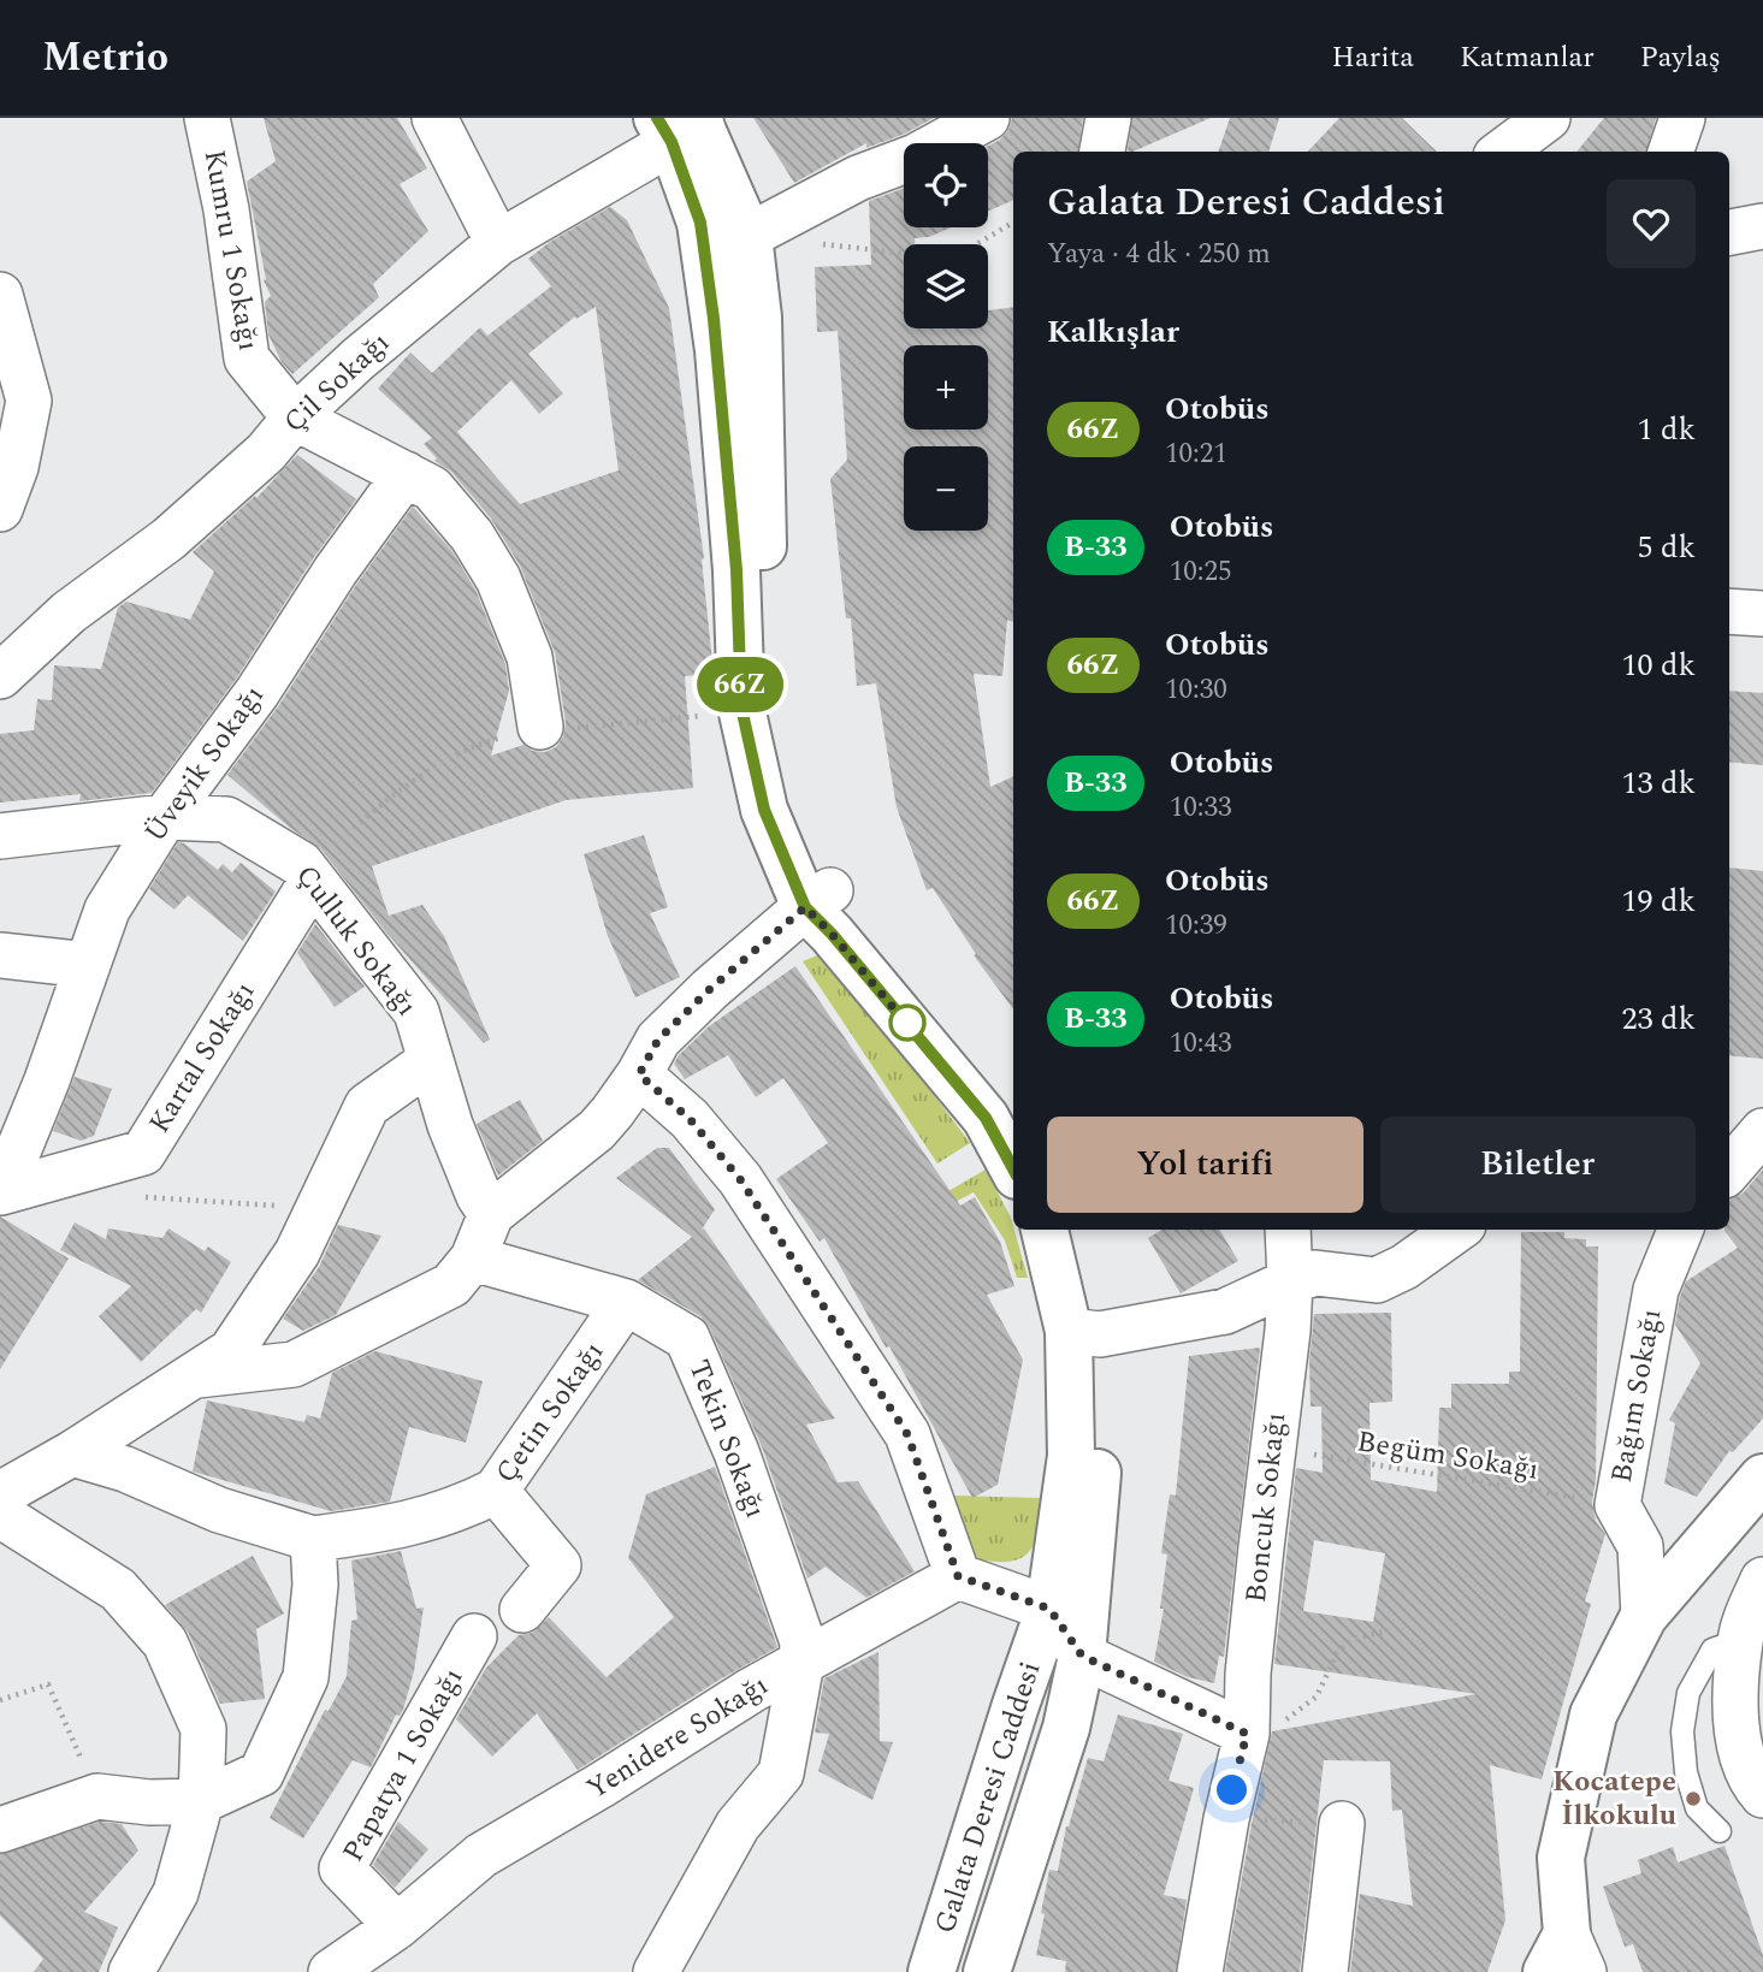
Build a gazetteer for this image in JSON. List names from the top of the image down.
{
  "streets": {
    "main road": ["Galata Deresi Caddesi"],
    "street": [
      "Kumru 1 Sokağı",
      "Çil Sokağı",
      "Üveyik Sokağı",
      "Çulluk Sokağı",
      "Kartal Sokağı",
      "Bağım Sokağı",
      "Çetin Sokağı",
      "Tekin Sokağı",
      "Boncuk Sokağı",
      "Yenidere Sokağı",
      "Papatya 1 Sokağı"
    ],
    "path": ["Begüm Sokağı"]
  },
  "crossings": [
    ["Kumru 1 Sokağı", "Çil Sokağı"],
    ["Üveyik Sokağı", "Çulluk Sokağı"],
    ["Üveyik Sokağı", "Kartal Sokağı"],
    ["Çulluk Sokağı", "Kartal Sokağı"],
    ["Bağım Sokağı", "Begüm Sokağı"],
    ["Çetin Sokağı", "Tekin Sokağı"],
    ["Tekin Sokağı", "Yenidere Sokağı"],
    ["Begüm Sokağı", "Boncuk Sokağı"],
    ["Yenidere Sokağı", "Papatya 1 Sokağı"]
  ],
  "places": ["Kocatepe İlkokulu"],
  "lines": ["bus line 66Z"],
  "page": {
    "header": "Metrio",
    "nav": ["Harita", "Katmanlar", "Paylaş"],
    "on_map": "66Z",
    "map_buttons": ["+", "−"],
    "heading": [
      ["Galata Deresi Caddesi", "Yaya · 4 dk · 250 m"],
      "Kalkışlar"
    ],
    "list": [
      {
        "mark": "66Z",
        "name": "Otobüs",
        "note": "10:21",
        "value": "1 dk"
      },
      {
        "mark": "B-33",
        "name": "Otobüs",
        "note": "10:25",
        "value": "5 dk"
      },
      {
        "mark": "66Z",
        "name": "Otobüs",
        "note": "10:30",
        "value": "10 dk"
      },
      {
        "mark": "B-33",
        "name": "Otobüs",
        "note": "10:33",
        "value": "13 dk"
      },
      {
        "mark": "66Z",
        "name": "Otobüs",
        "note": "10:39",
        "value": "19 dk"
      },
      {
        "mark": "B-33",
        "name": "Otobüs",
        "note": "10:43",
        "value": "23 dk"
      }
    ],
    "buttons": ["Yol tarifi", "Biletler"]
  }
}
